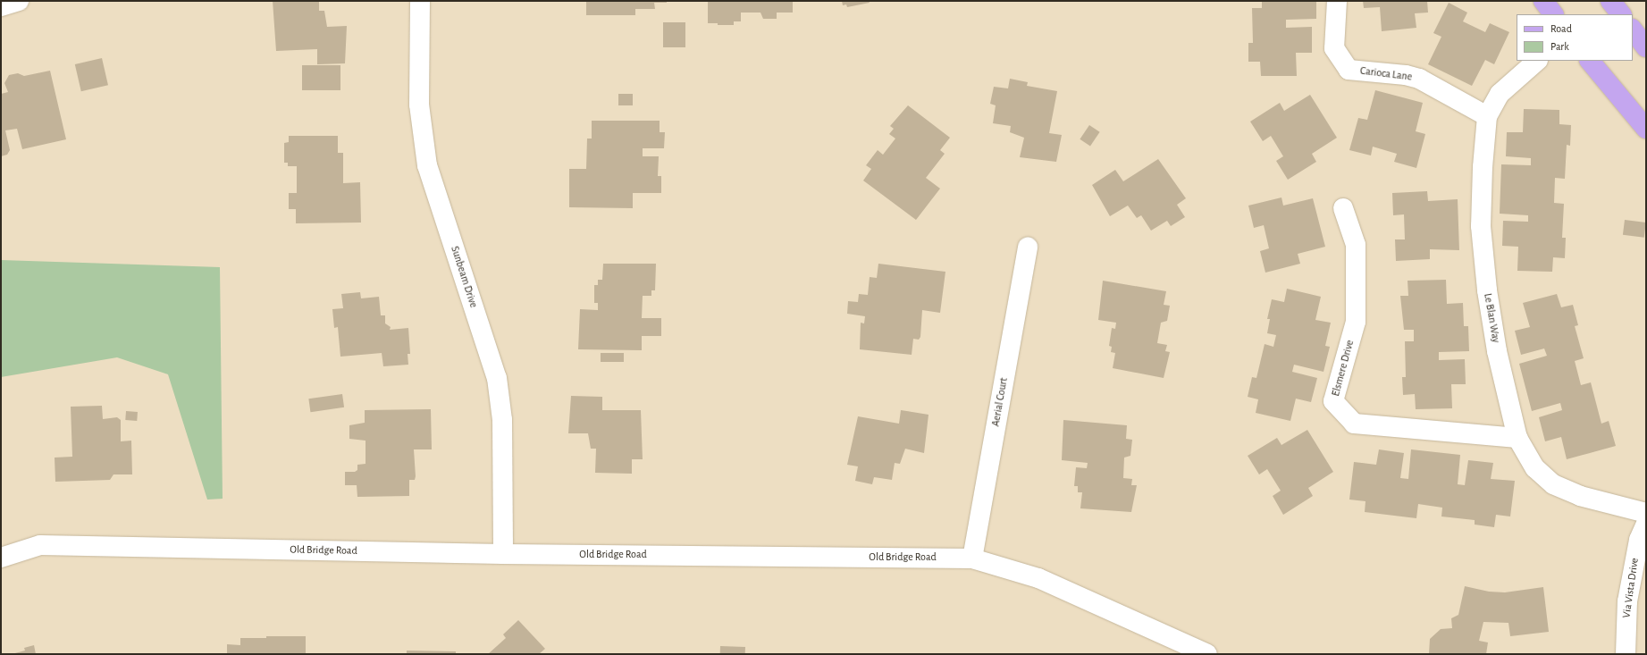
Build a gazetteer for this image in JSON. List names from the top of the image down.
{
  "streets": {
    "street": [
      "Carioca Lane",
      "Sunbeam Drive",
      "Le Blan Way",
      "Elsmere Drive",
      "Aerial Court",
      "Old Bridge Road",
      "Via Vista Drive"
    ]
  },
  "crossings": [
    ["Carioca Lane", "Le Blan Way"],
    ["Sunbeam Drive", "Old Bridge Road"],
    ["Le Blan Way", "Elsmere Drive"],
    ["Aerial Court", "Old Bridge Road"]
  ],
  "legend": ["Road", "Park"]
}
